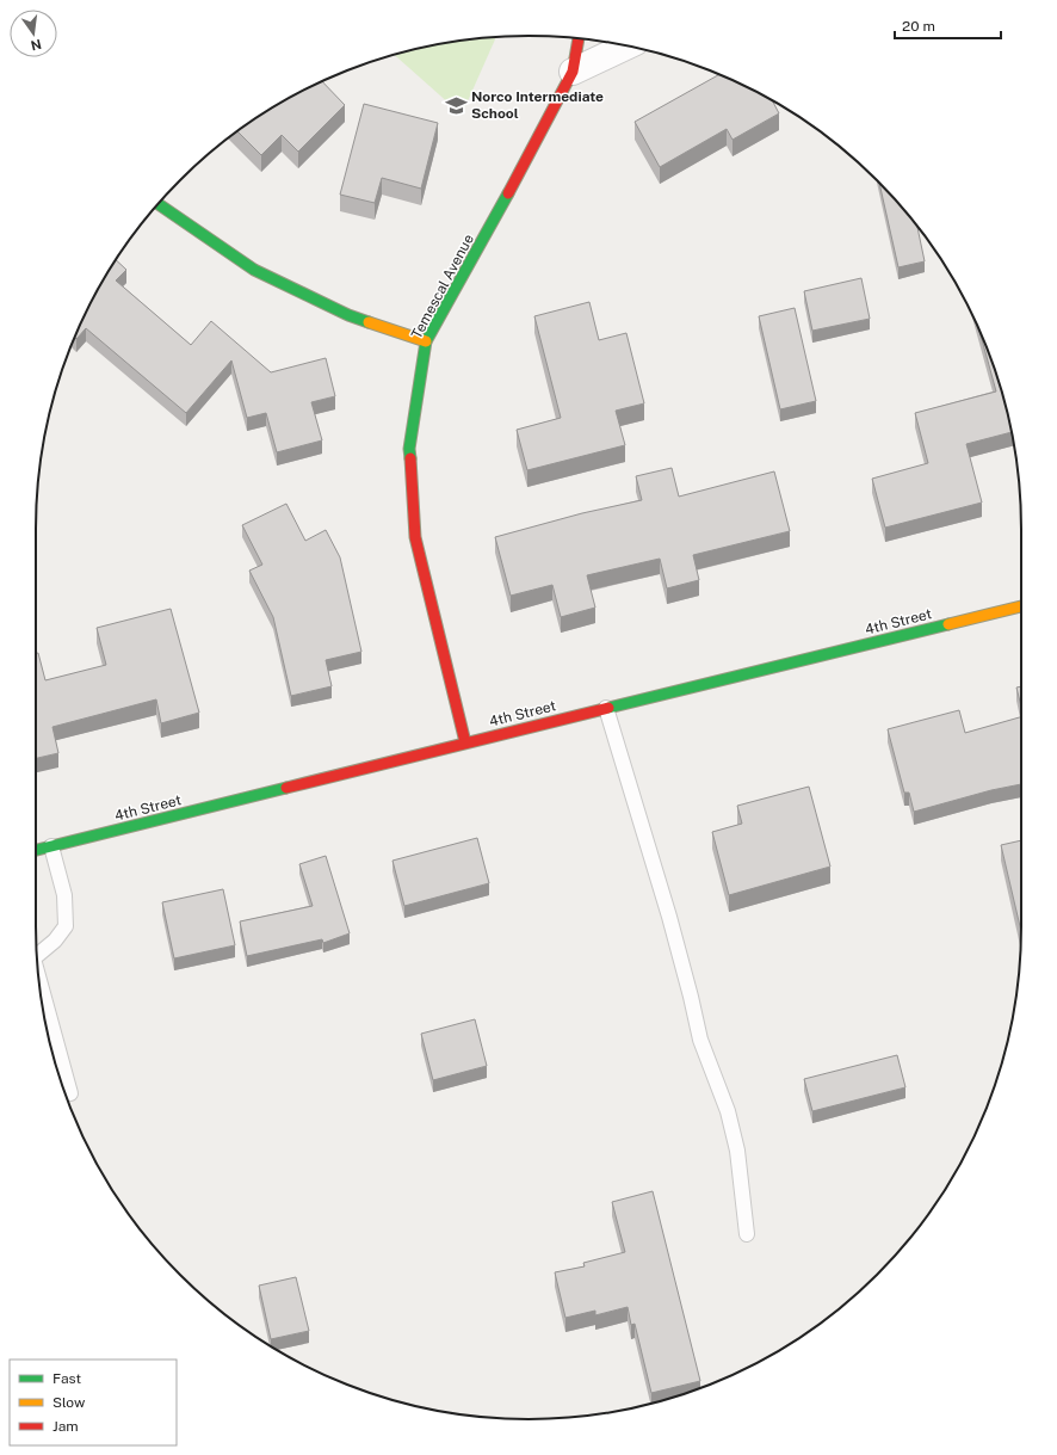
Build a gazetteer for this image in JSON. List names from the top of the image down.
{
  "streets": {
    "street": ["Temescal Avenue", "4th Street"]
  },
  "crossings": [
    ["Temescal Avenue", "4th Street"]
  ],
  "places": {
    "school or university": ["Norco Intermediate School"]
  },
  "legend": ["Fast", "Slow", "Jam"],
  "scale_bar": "20 m",
  "north": "bottom"
}
